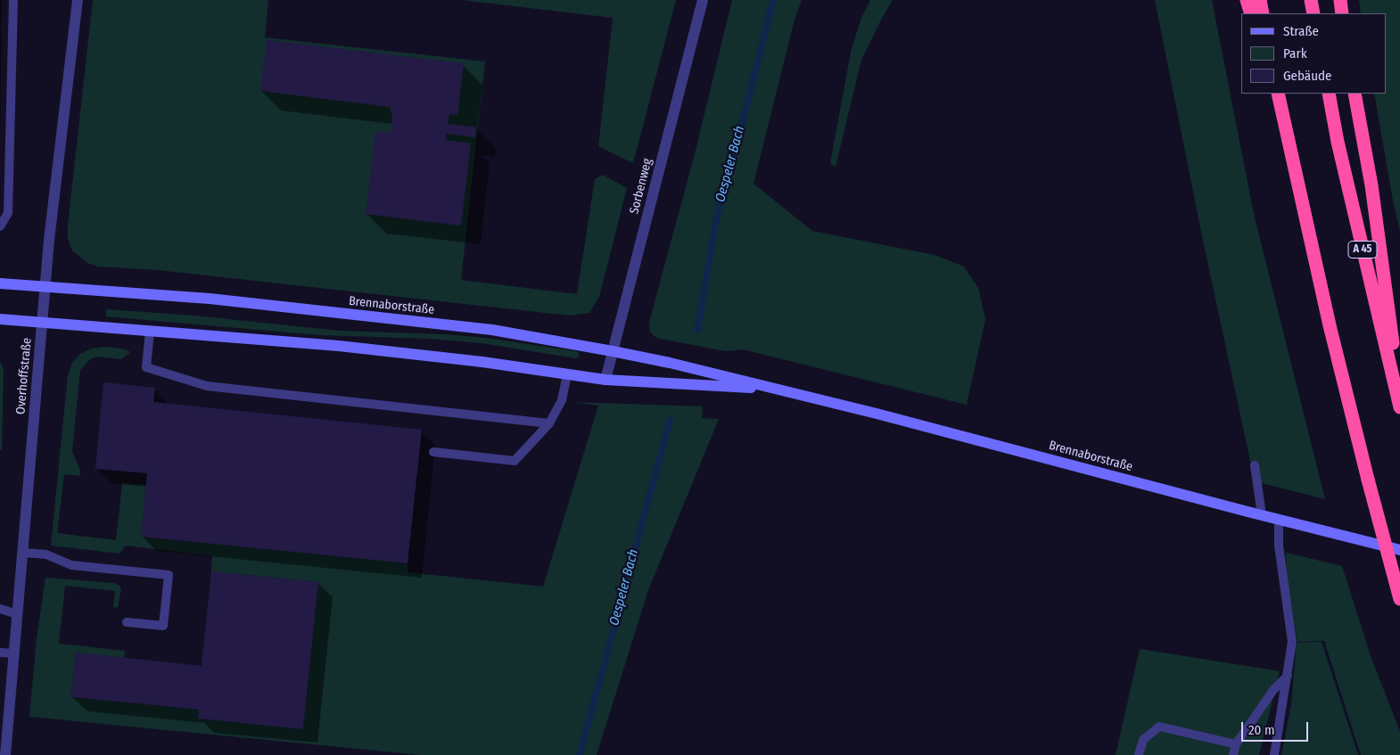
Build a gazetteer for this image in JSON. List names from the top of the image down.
{
  "streets": {
    "highway": ["A 45"],
    "main road": ["Brennaborstraße"],
    "street": ["Sorbenweg", "Overhoffstraße"]
  },
  "crossings": [
    ["Sorbenweg", "Brennaborstraße"],
    ["Brennaborstraße", "Overhoffstraße"]
  ],
  "water": ["Oespeler Bach"],
  "legend": ["Straße", "Park", "Gebäude"],
  "scale_bar": "20 m"
}
